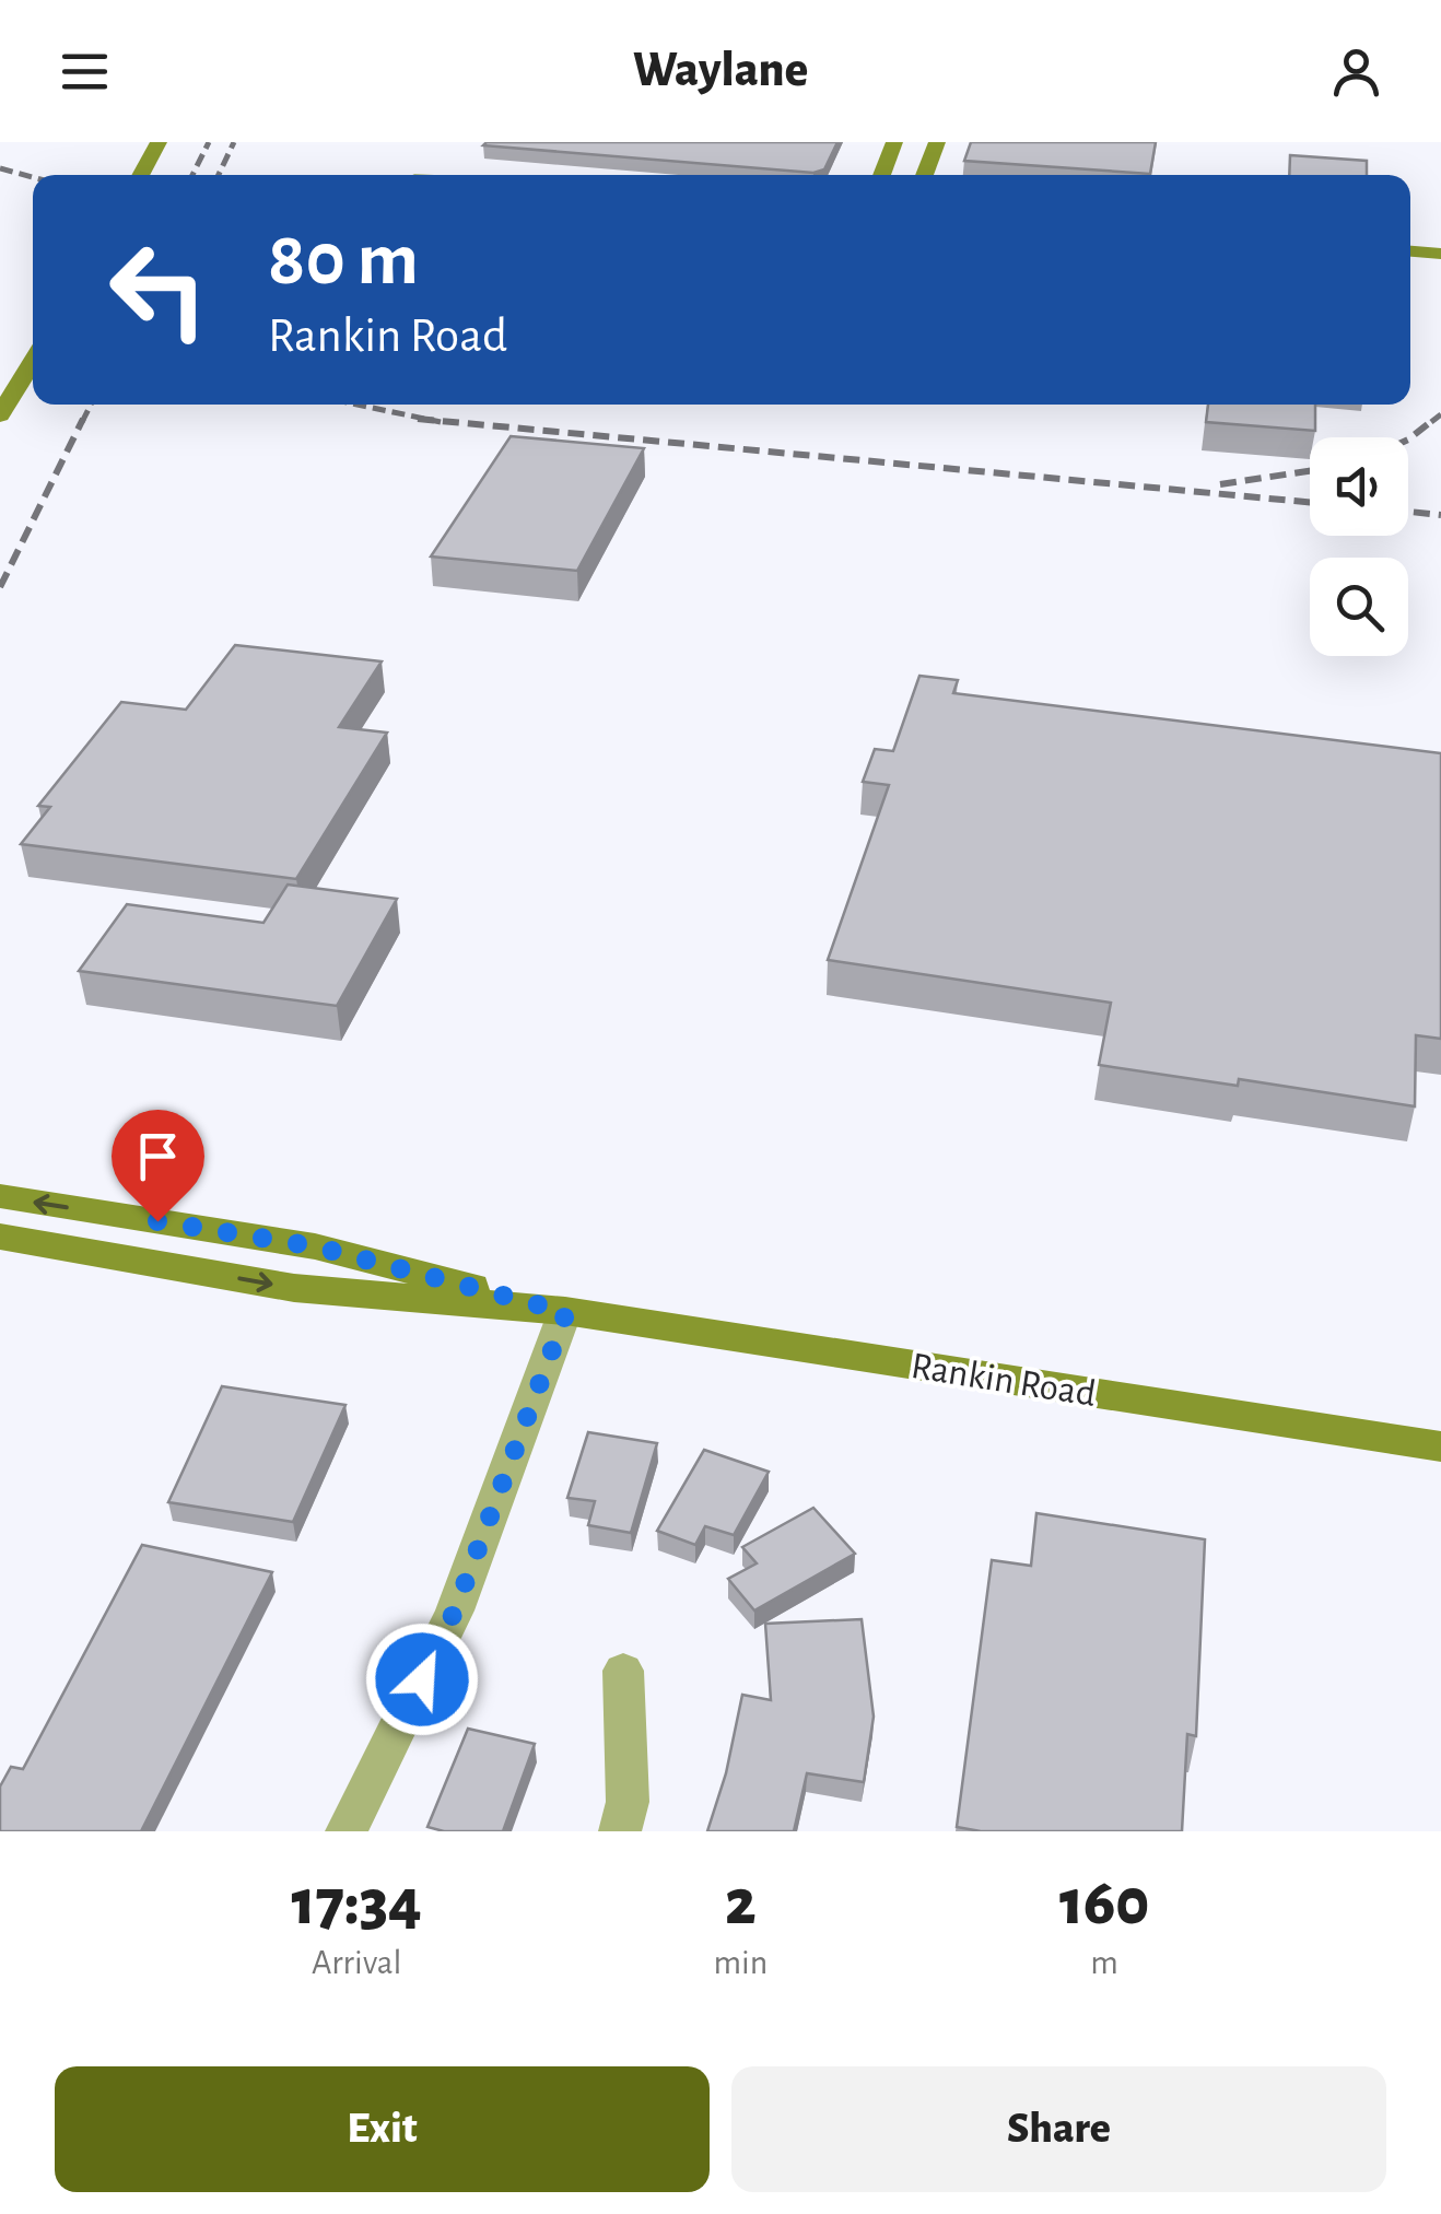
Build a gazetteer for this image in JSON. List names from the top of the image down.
{
  "streets": {
    "main road": ["Rankin Road"]
  },
  "page": {
    "header": "Waylane",
    "turn": ["80 m", "Rankin Road"],
    "eta": [
      "17:34",
      "Arrival",
      "2",
      "min",
      "160",
      "m"
    ],
    "buttons": ["Exit", "Share"]
  }
}
